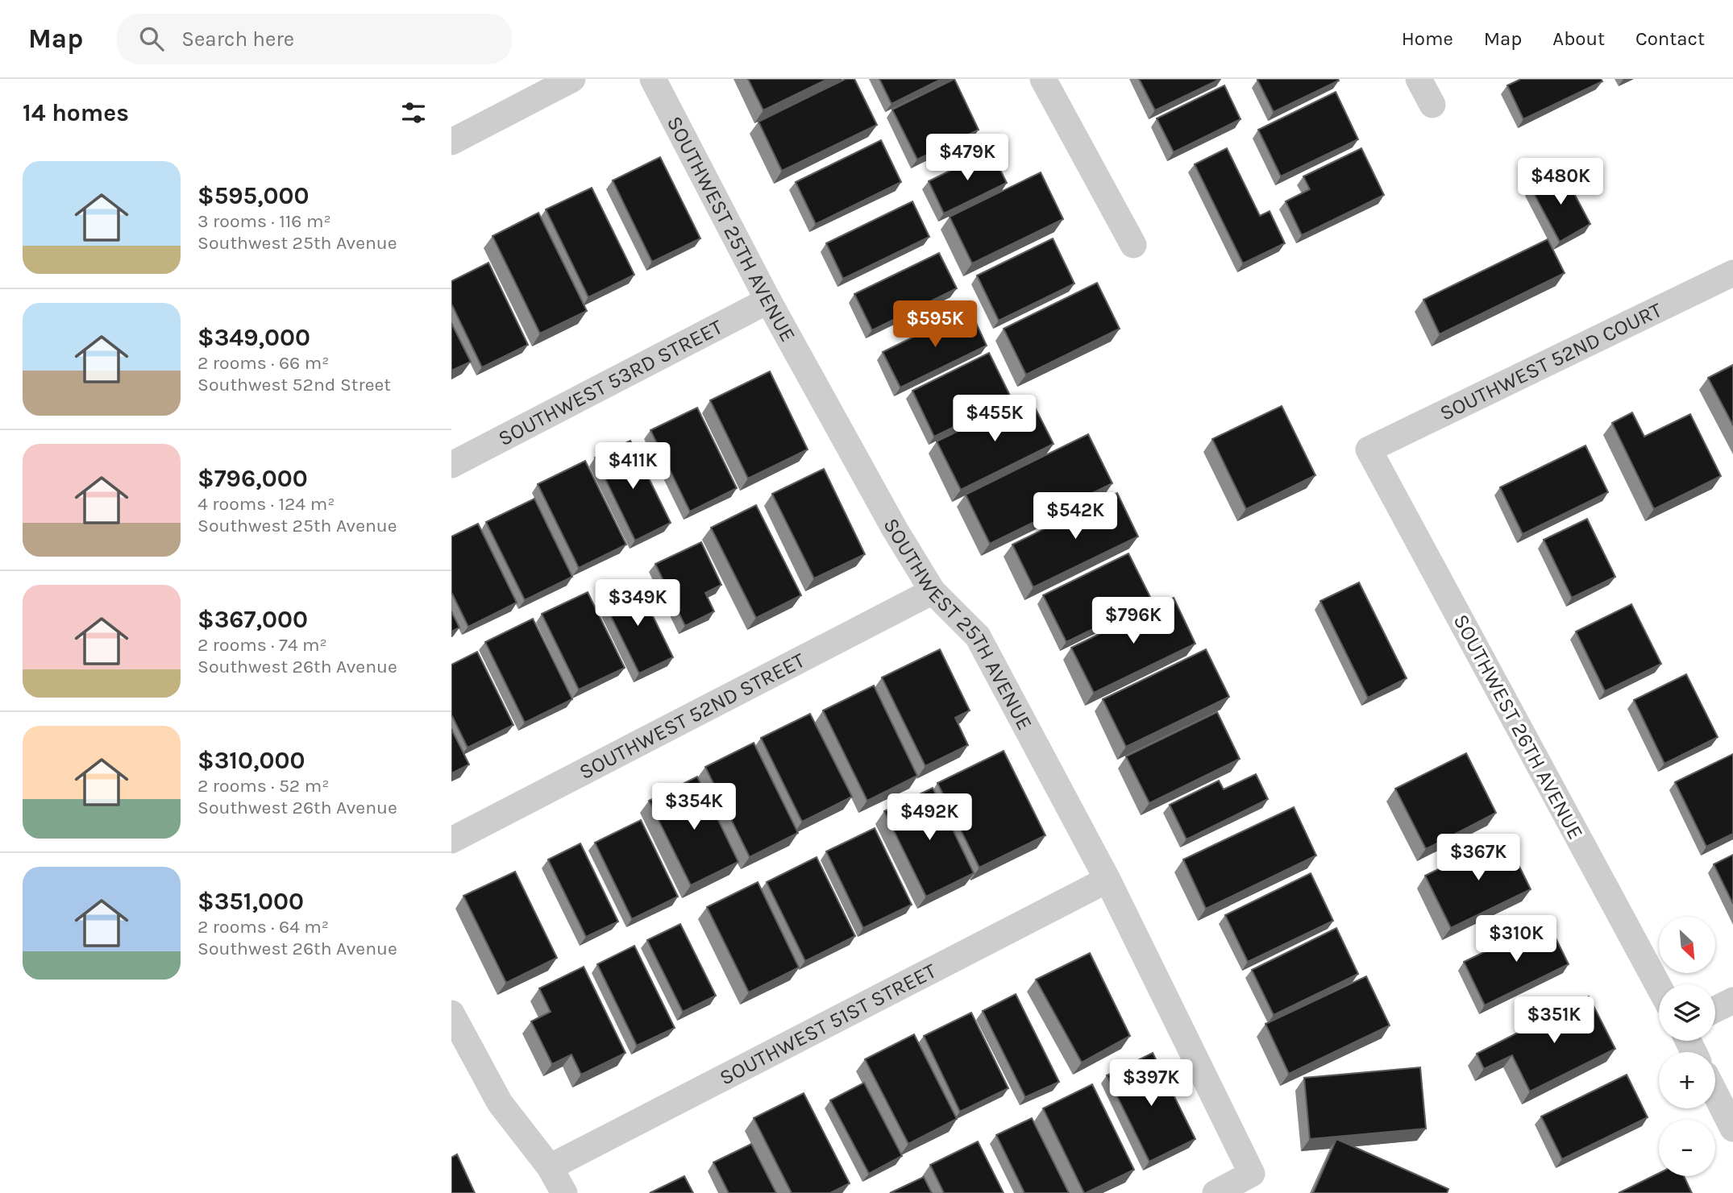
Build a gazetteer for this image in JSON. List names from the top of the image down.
{
  "streets": {
    "street": [
      "SOUTHWEST 25TH AVENUE",
      "SOUTHWEST 52ND COURT",
      "SOUTHWEST 53RD STREET",
      "SOUTHWEST 52ND STREET",
      "SOUTHWEST 26TH AVENUE",
      "SOUTHWEST 51ST STREET"
    ]
  },
  "crossings": [
    ["SOUTHWEST 25TH AVENUE", "SOUTHWEST 53RD STREET"],
    ["SOUTHWEST 25TH AVENUE", "SOUTHWEST 52ND STREET"],
    ["SOUTHWEST 25TH AVENUE", "SOUTHWEST 51ST STREET"],
    ["SOUTHWEST 52ND COURT", "SOUTHWEST 26TH AVENUE"]
  ],
  "north": "bottom right",
  "page": {
    "header": "Map",
    "search": "Search here",
    "nav": [
      "Home",
      "Map",
      "About",
      "Contact"
    ],
    "heading": "14 homes",
    "price": [
      "$479K",
      "$480K",
      "$595K",
      "$455K",
      "$411K",
      "$542K",
      "$349K",
      "$796K",
      "$354K",
      "$492K",
      "$367K",
      "$310K",
      "$351K",
      "$397K"
    ],
    "list": [
      {
        "name": "$595,000",
        "note": "3 rooms · 116 m² · Southwest 25th Avenue"
      },
      {
        "name": "$349,000",
        "note": "2 rooms · 66 m² · Southwest 52nd Street"
      },
      {
        "name": "$796,000",
        "note": "4 rooms · 124 m² · Southwest 25th Avenue"
      },
      {
        "name": "$367,000",
        "note": "2 rooms · 74 m² · Southwest 26th Avenue"
      },
      {
        "name": "$310,000",
        "note": "2 rooms · 52 m² · Southwest 26th Avenue"
      },
      {
        "name": "$351,000",
        "note": "2 rooms · 64 m² · Southwest 26th Avenue"
      }
    ],
    "map_buttons": ["+", "−"]
  }
}
